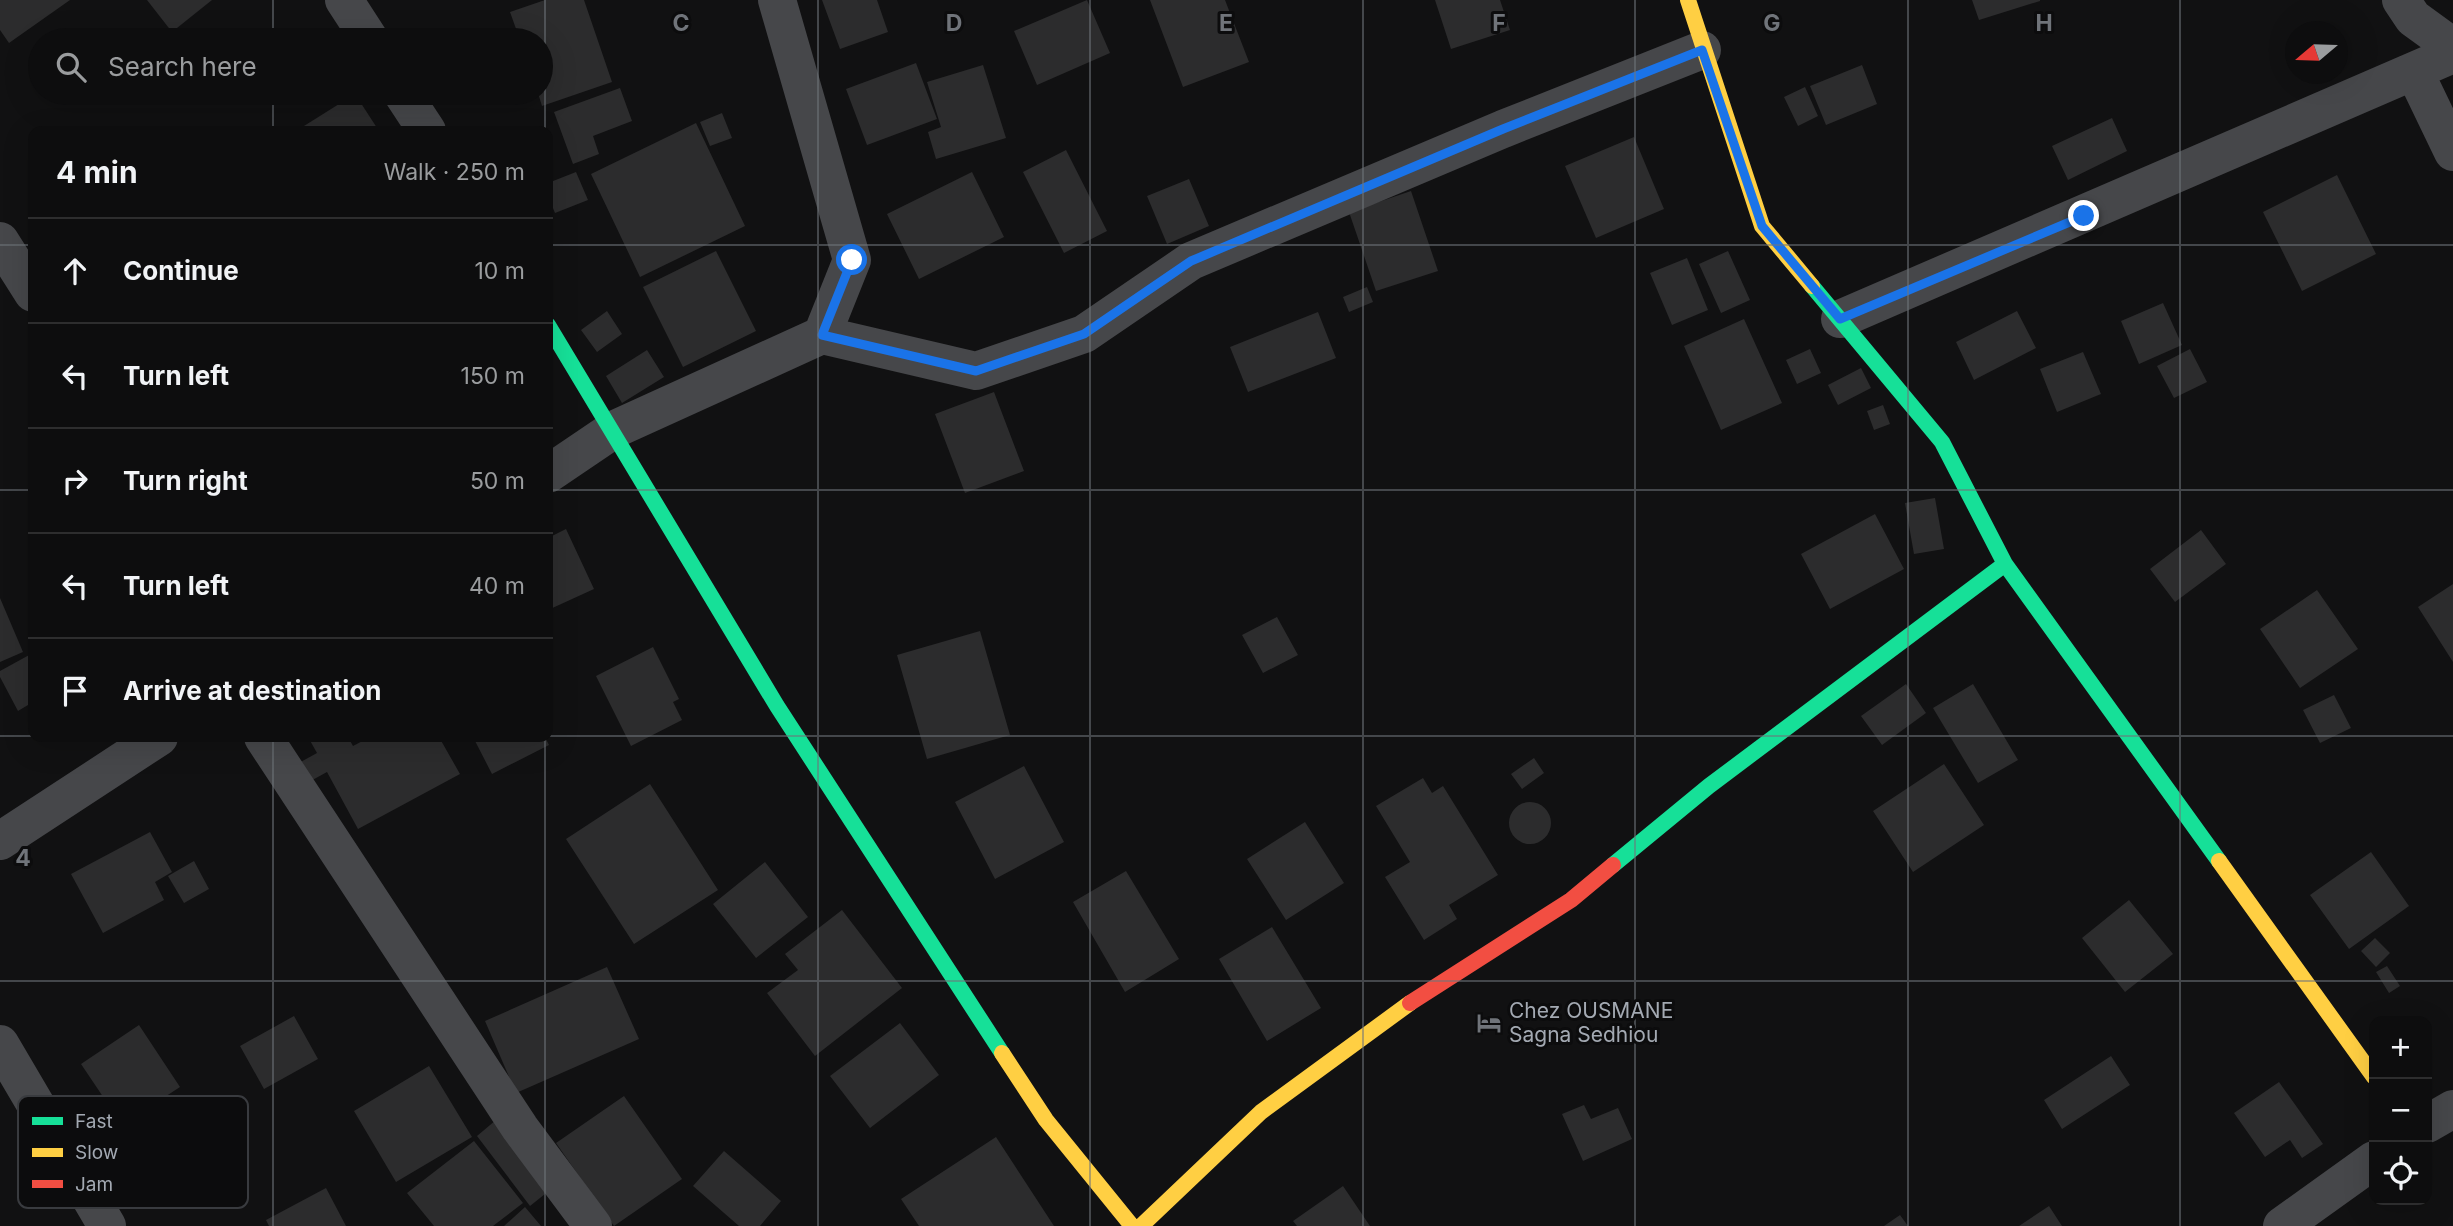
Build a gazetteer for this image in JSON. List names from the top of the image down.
{
  "places": {
    "hotel": ["Chez OUSMANE Sagna Sedhiou"]
  },
  "legend": ["Fast", "Slow", "Jam"],
  "north": "left",
  "page": {
    "search": "Search here",
    "heading": ["4 min", "Walk · 250 m"],
    "list": [
      ["Continue", "10 m"],
      ["Turn left", "150 m"],
      ["Turn right", "50 m"],
      ["Turn left", "40 m"],
      "Arrive at destination"
    ],
    "map_buttons": ["+", "−"]
  },
  "grid": {
    "columns": [
      "C",
      "D",
      "E",
      "F",
      "G",
      "H"
    ],
    "rows": ["4"]
  }
}
